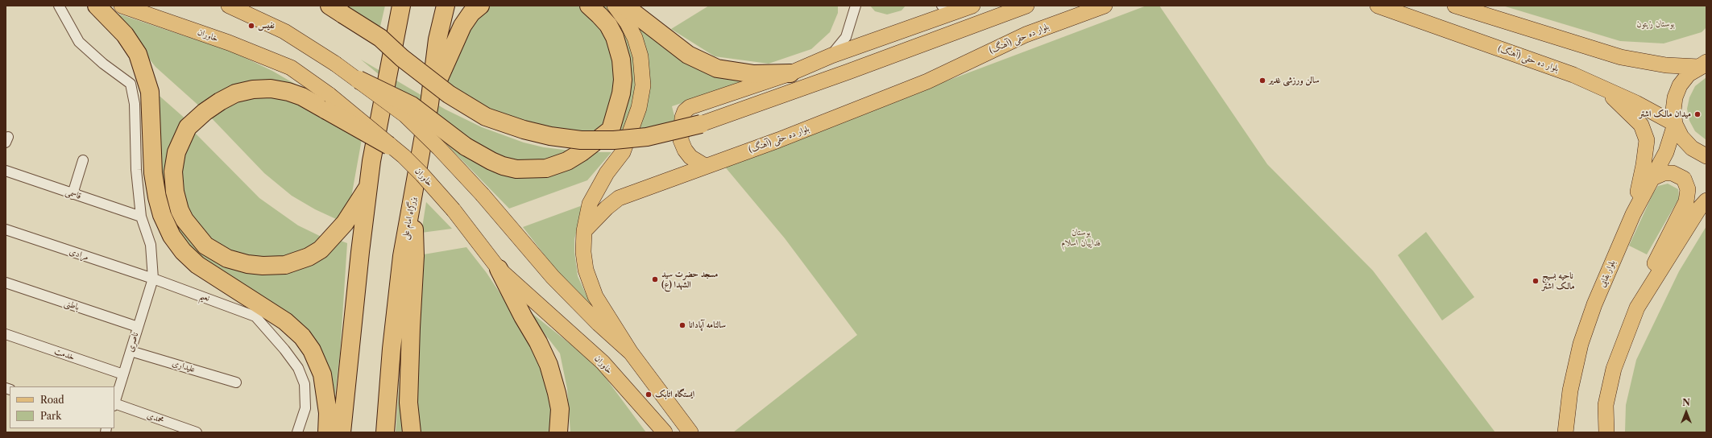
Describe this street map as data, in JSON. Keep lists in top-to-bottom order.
{
  "streets": {
    "highway": ["بزرگراه امام علی"],
    "main road": ["خاوران", "بلوار ده حقی (آهنگ)", "بلوار بقایی"],
    "street": [
      "قاسمی",
      "مرادی",
      "نعیم",
      "باطنی",
      "ناصری",
      "خدمت",
      "علیداری",
      "محمدی"
    ]
  },
  "crossings": [
    ["بلوار ده حقی (آهنگ)", "بلوار بقایی"],
    ["مرادی", "نعیم"],
    ["مرادی", "ناصری"],
    ["نعیم", "ناصری"],
    ["باطنی", "ناصری"],
    ["ناصری", "خدمت"],
    ["ناصری", "علیداری"]
  ],
  "parks": ["بوستان زیتون", "بوستان فداییان اسلام"],
  "places": [
    "نفیس",
    "سالن ورزشی غدیر",
    "میدان مالک اشتر",
    "مسجد حضرت سید الشهدا (ع)",
    "ناحیه بسیج مالک اشتر",
    "سالنامه آپادانا",
    "ایستگاه اتابک"
  ],
  "legend": ["Road", "Park"],
  "north": "top"
}
